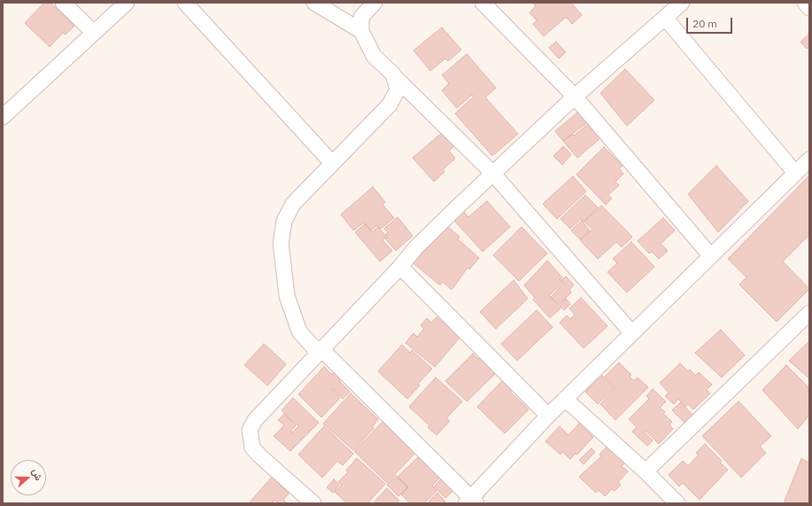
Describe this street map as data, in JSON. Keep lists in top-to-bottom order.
{
  "scale_bar": "20 m",
  "north": "right"
}
